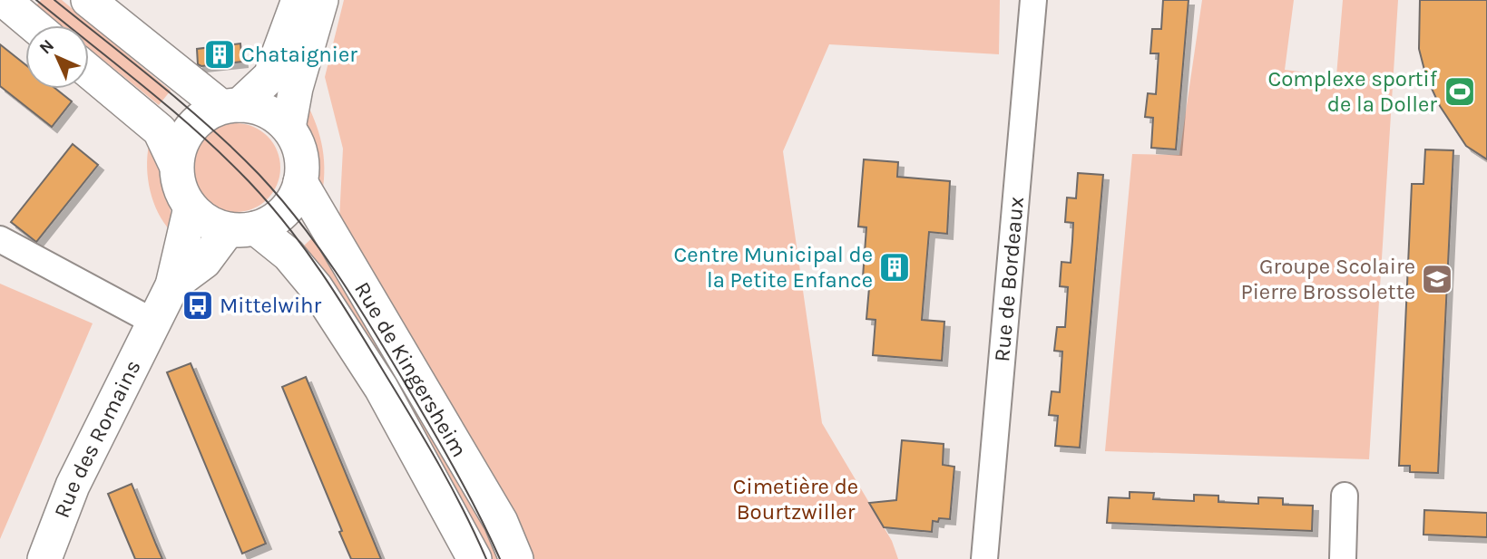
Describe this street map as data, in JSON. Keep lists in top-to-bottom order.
{
  "streets": {
    "main road": ["Rue de Kingersheim", "Rue des Romains"],
    "street": ["Rue de Bordeaux"]
  },
  "crossings": [
    ["Rue de Kingersheim", "Rue des Romains"]
  ],
  "parks": ["Cimetière de Bourtzwiller"],
  "places": {
    "building": ["Chataignier", "Centre Municipal de la Petite Enfance"],
    "sports": ["Complexe sportif de la Doller"],
    "school or university": ["Groupe Scolaire Pierre Brossolette"],
    "bus stop": ["Mittelwihr"]
  },
  "north": "top left"
}
